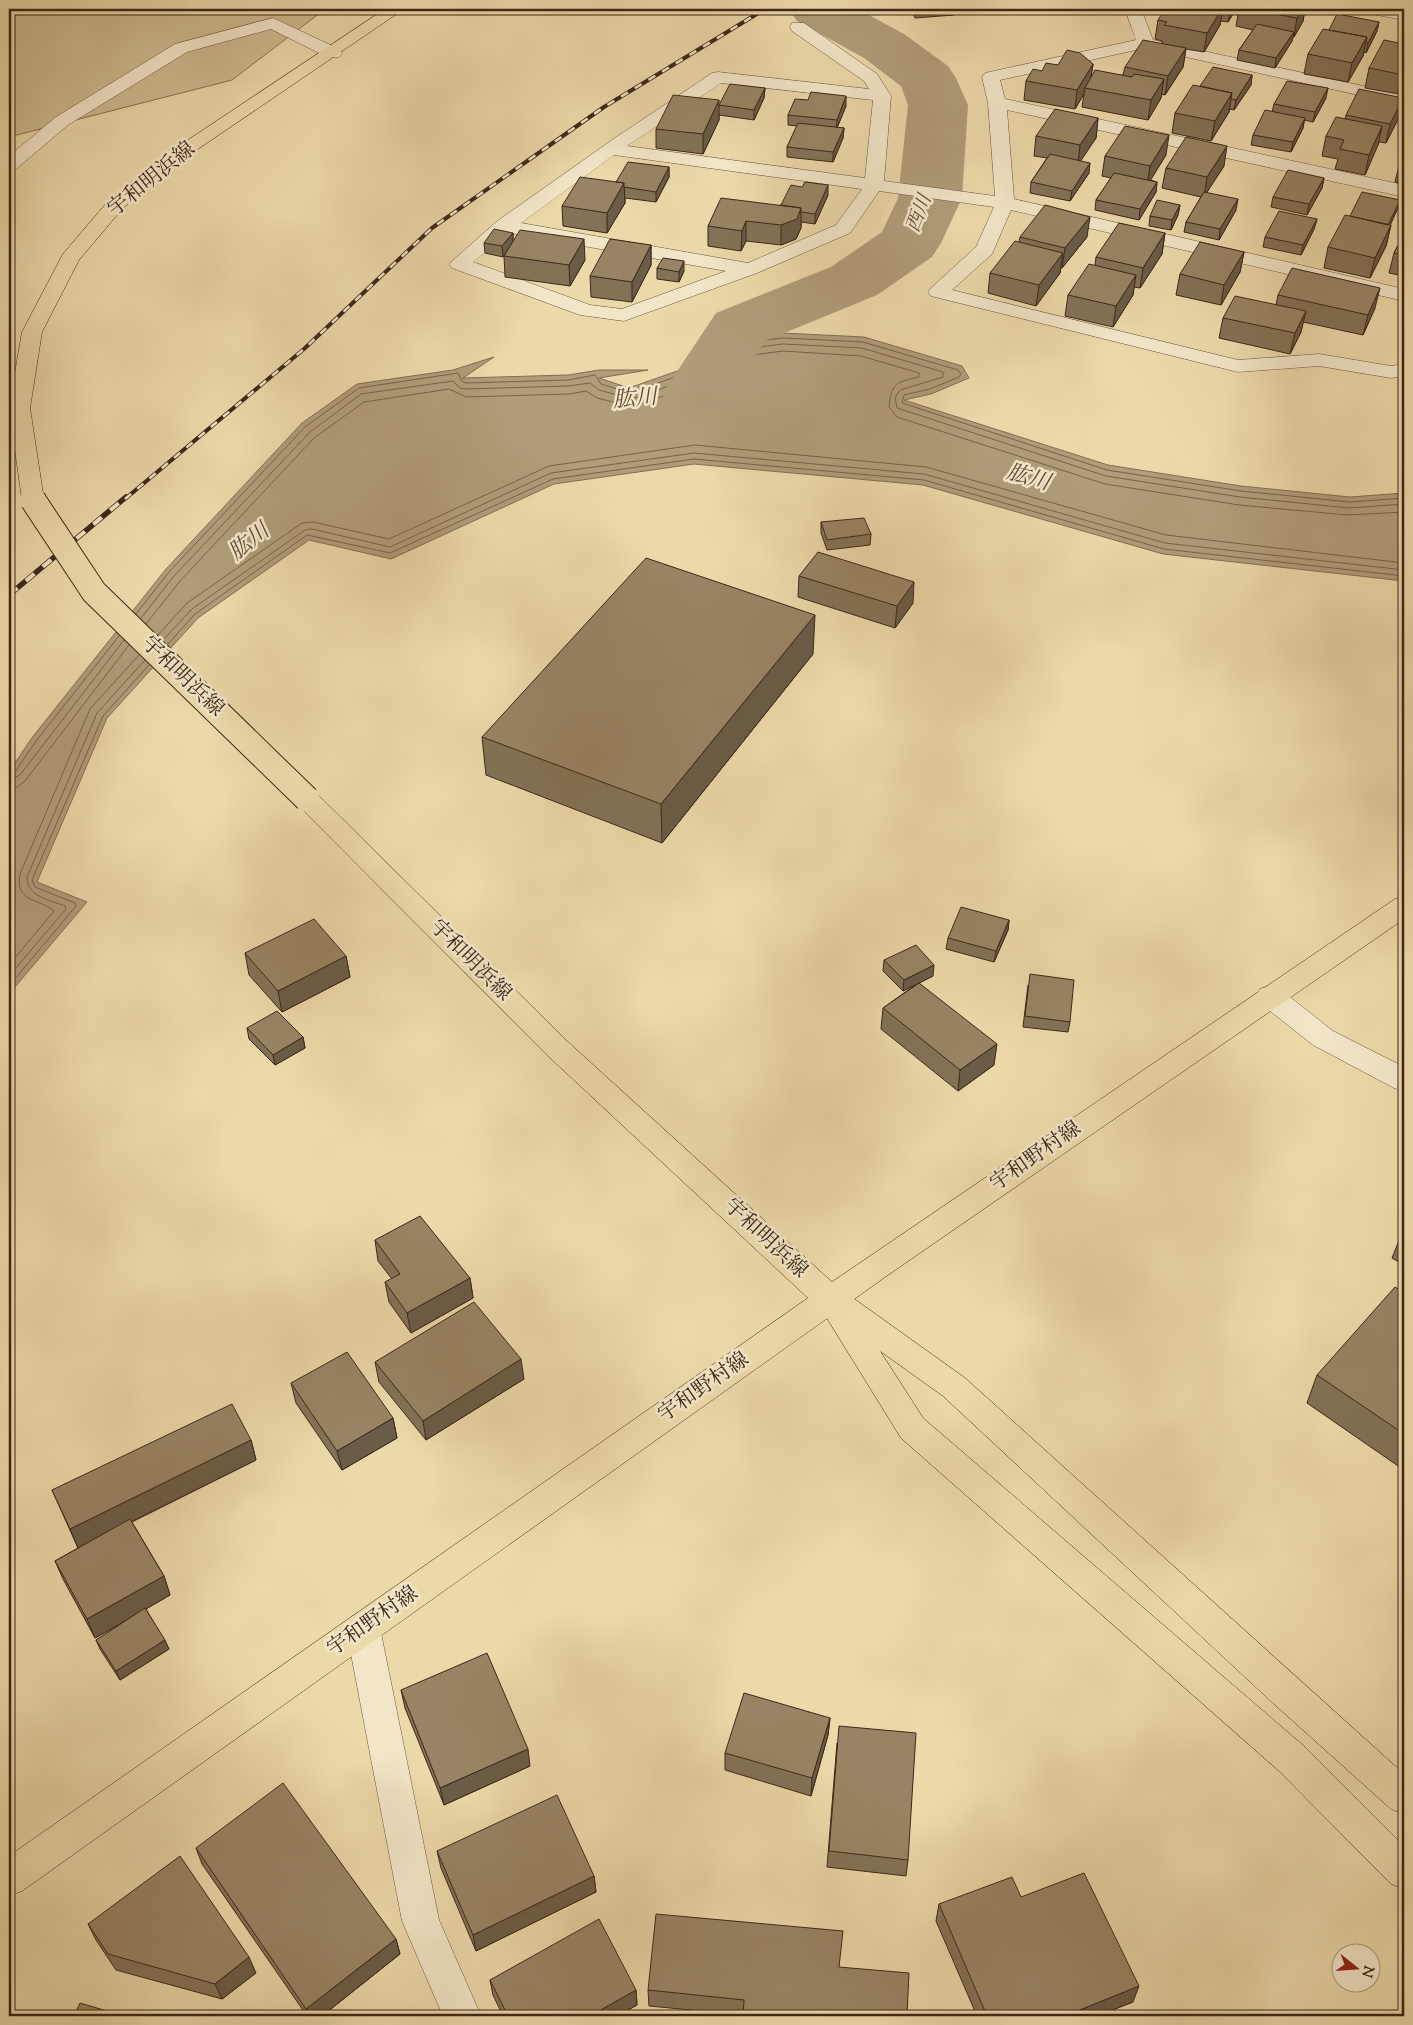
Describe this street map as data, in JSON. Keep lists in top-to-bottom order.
{
  "streets": {
    "main road": ["宇和明浜線", "宇和野村線"]
  },
  "crossings": [
    ["宇和明浜線", "宇和野村線"]
  ],
  "water": ["西川", "肱川"],
  "north": "right"
}
